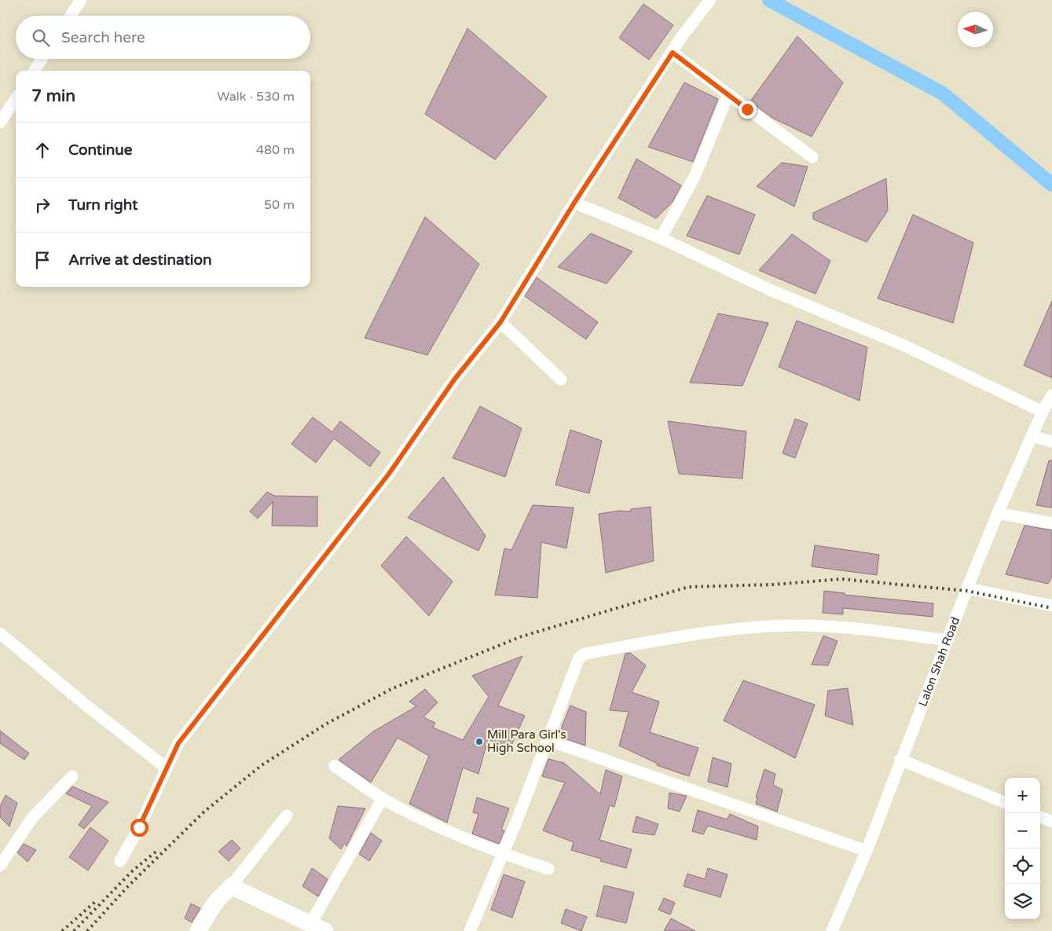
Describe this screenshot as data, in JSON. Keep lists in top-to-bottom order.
{
  "streets": {
    "street": ["Lalon Shah Road"]
  },
  "places": ["Mill Para Girl's High School"],
  "north": "left",
  "page": {
    "search": "Search here",
    "heading": ["7 min", "Walk · 530 m"],
    "list": [
      ["Continue", "480 m"],
      ["Turn right", "50 m"],
      "Arrive at destination"
    ],
    "map_buttons": ["+", "−"]
  }
}
